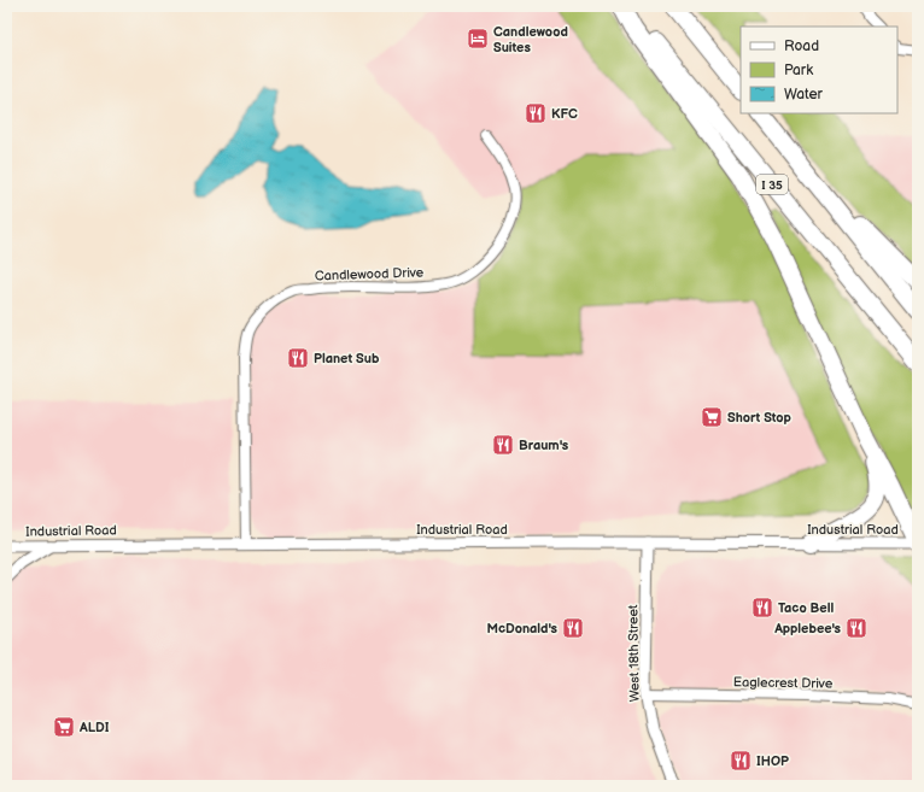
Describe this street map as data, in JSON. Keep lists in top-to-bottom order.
{
  "streets": {
    "highway": ["I 35"],
    "street": [
      "Candlewood Drive",
      "Industrial Road",
      "West 18th Street",
      "Eaglecrest Drive"
    ]
  },
  "crossings": [
    ["Candlewood Drive", "Industrial Road"],
    ["Industrial Road", "West 18th Street"],
    ["West 18th Street", "Eaglecrest Drive"]
  ],
  "places": {
    "hotel": ["Candlewood Suites"],
    "restaurant": [
      "KFC",
      "Planet Sub",
      "Braum's",
      "Taco Bell",
      "McDonald's",
      "Applebee's",
      "IHOP"
    ],
    "supermarket": ["Short Stop", "ALDI"]
  },
  "legend": ["Road", "Park", "Water"]
}
